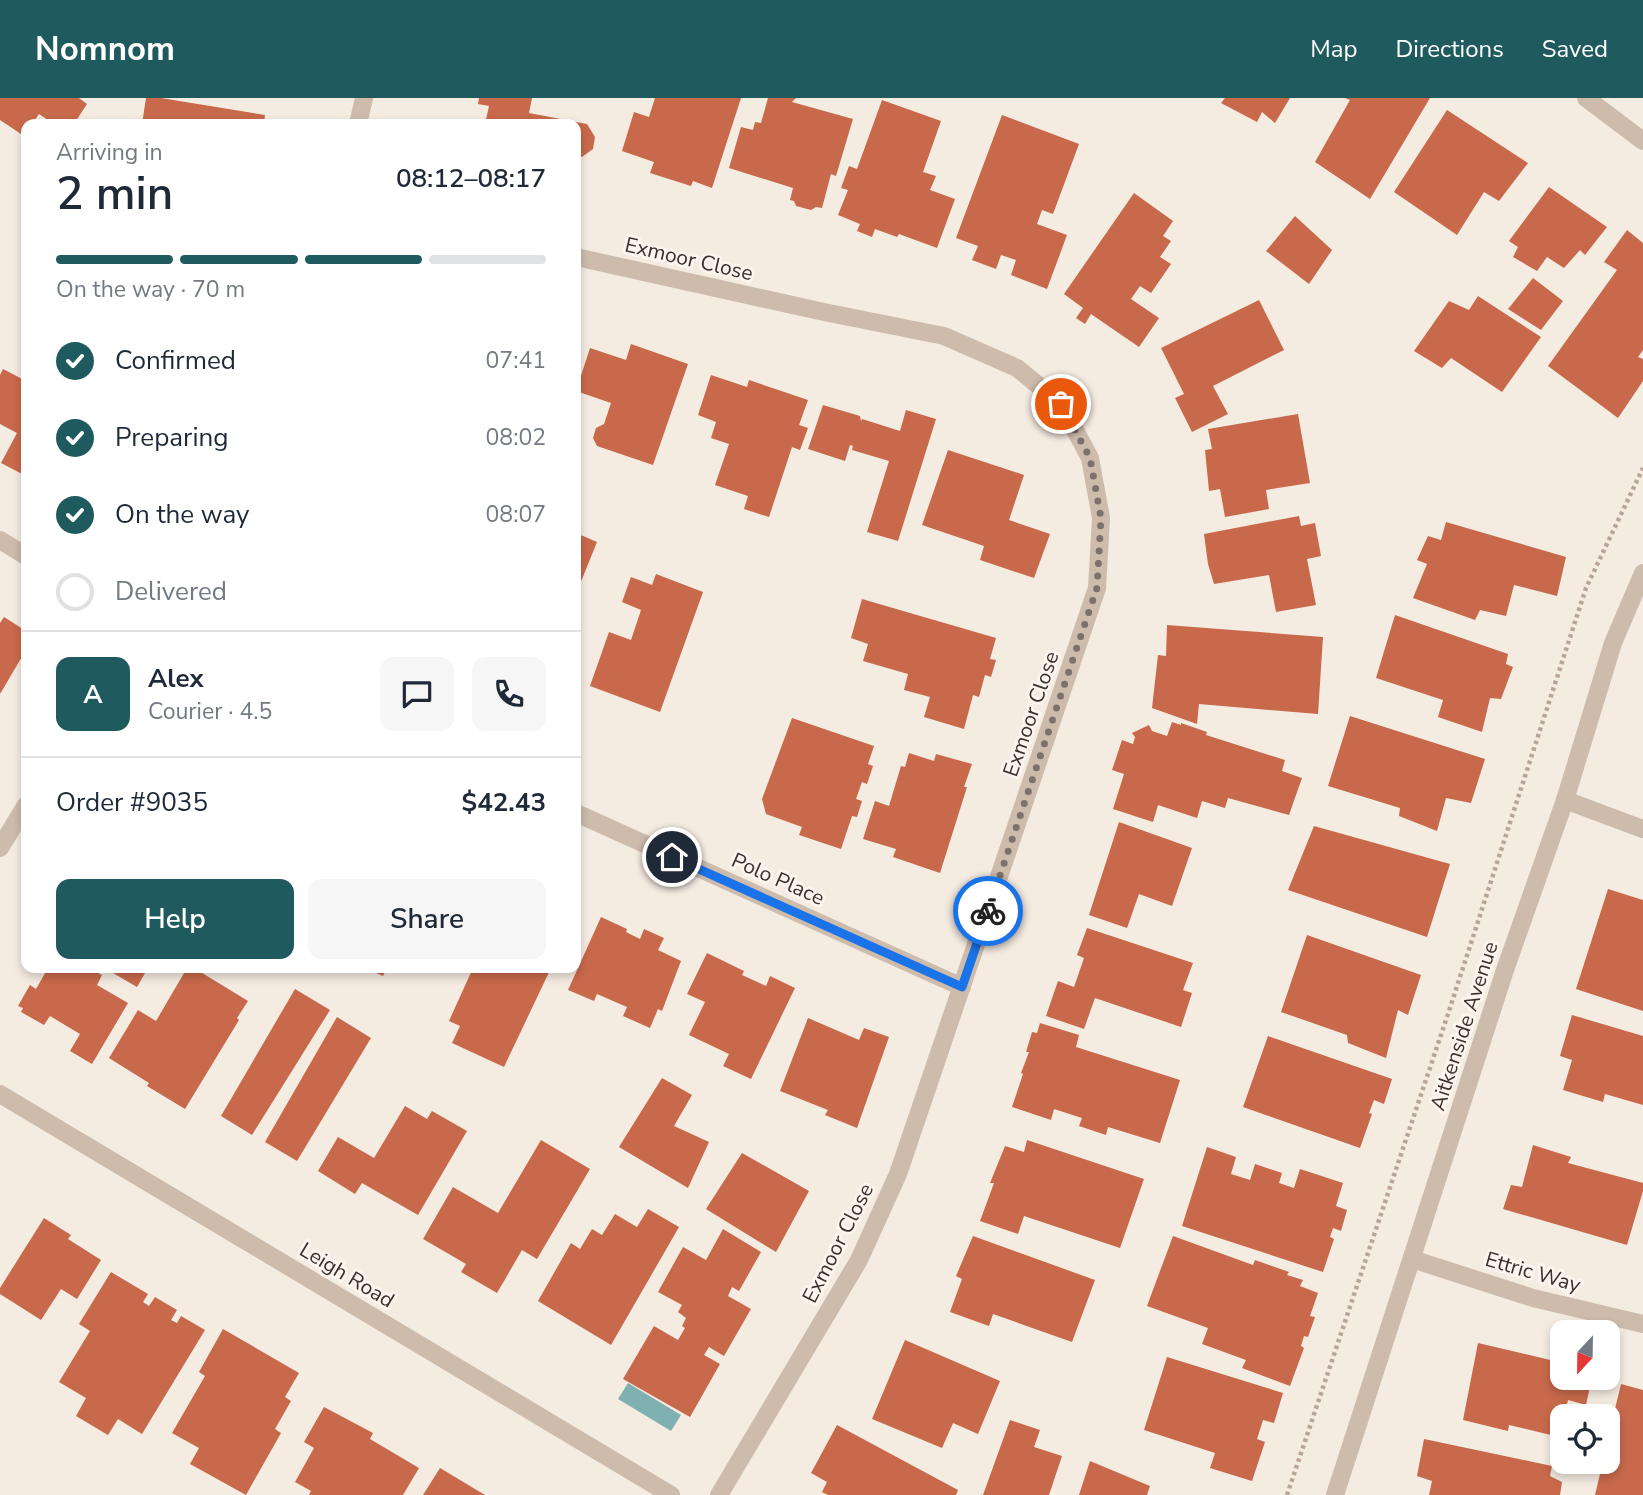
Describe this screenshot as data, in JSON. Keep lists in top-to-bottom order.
{
  "streets": {
    "street": [
      "Exmoor Close",
      "Polo Place",
      "Aitkenside Avenue",
      "Ettric Way",
      "Leigh Road"
    ]
  },
  "crossings": [
    ["Exmoor Close", "Polo Place"],
    ["Aitkenside Avenue", "Ettric Way"]
  ],
  "north": "bottom",
  "page": {
    "header": "Nomnom",
    "nav": ["Map", "Directions", "Saved"],
    "heading": ["2 min", "Arriving in", "08:12–08:17"],
    "panel": [
      "Alex",
      "Courier · 4.5",
      "Order #9035",
      "$42.43"
    ],
    "bar": "On the way · 70 m",
    "list": [
      ["Confirmed", "07:41"],
      ["Preparing", "08:02"],
      ["On the way", "08:07"],
      "Delivered"
    ],
    "round": "A",
    "buttons": ["Help", "Share"]
  }
}
